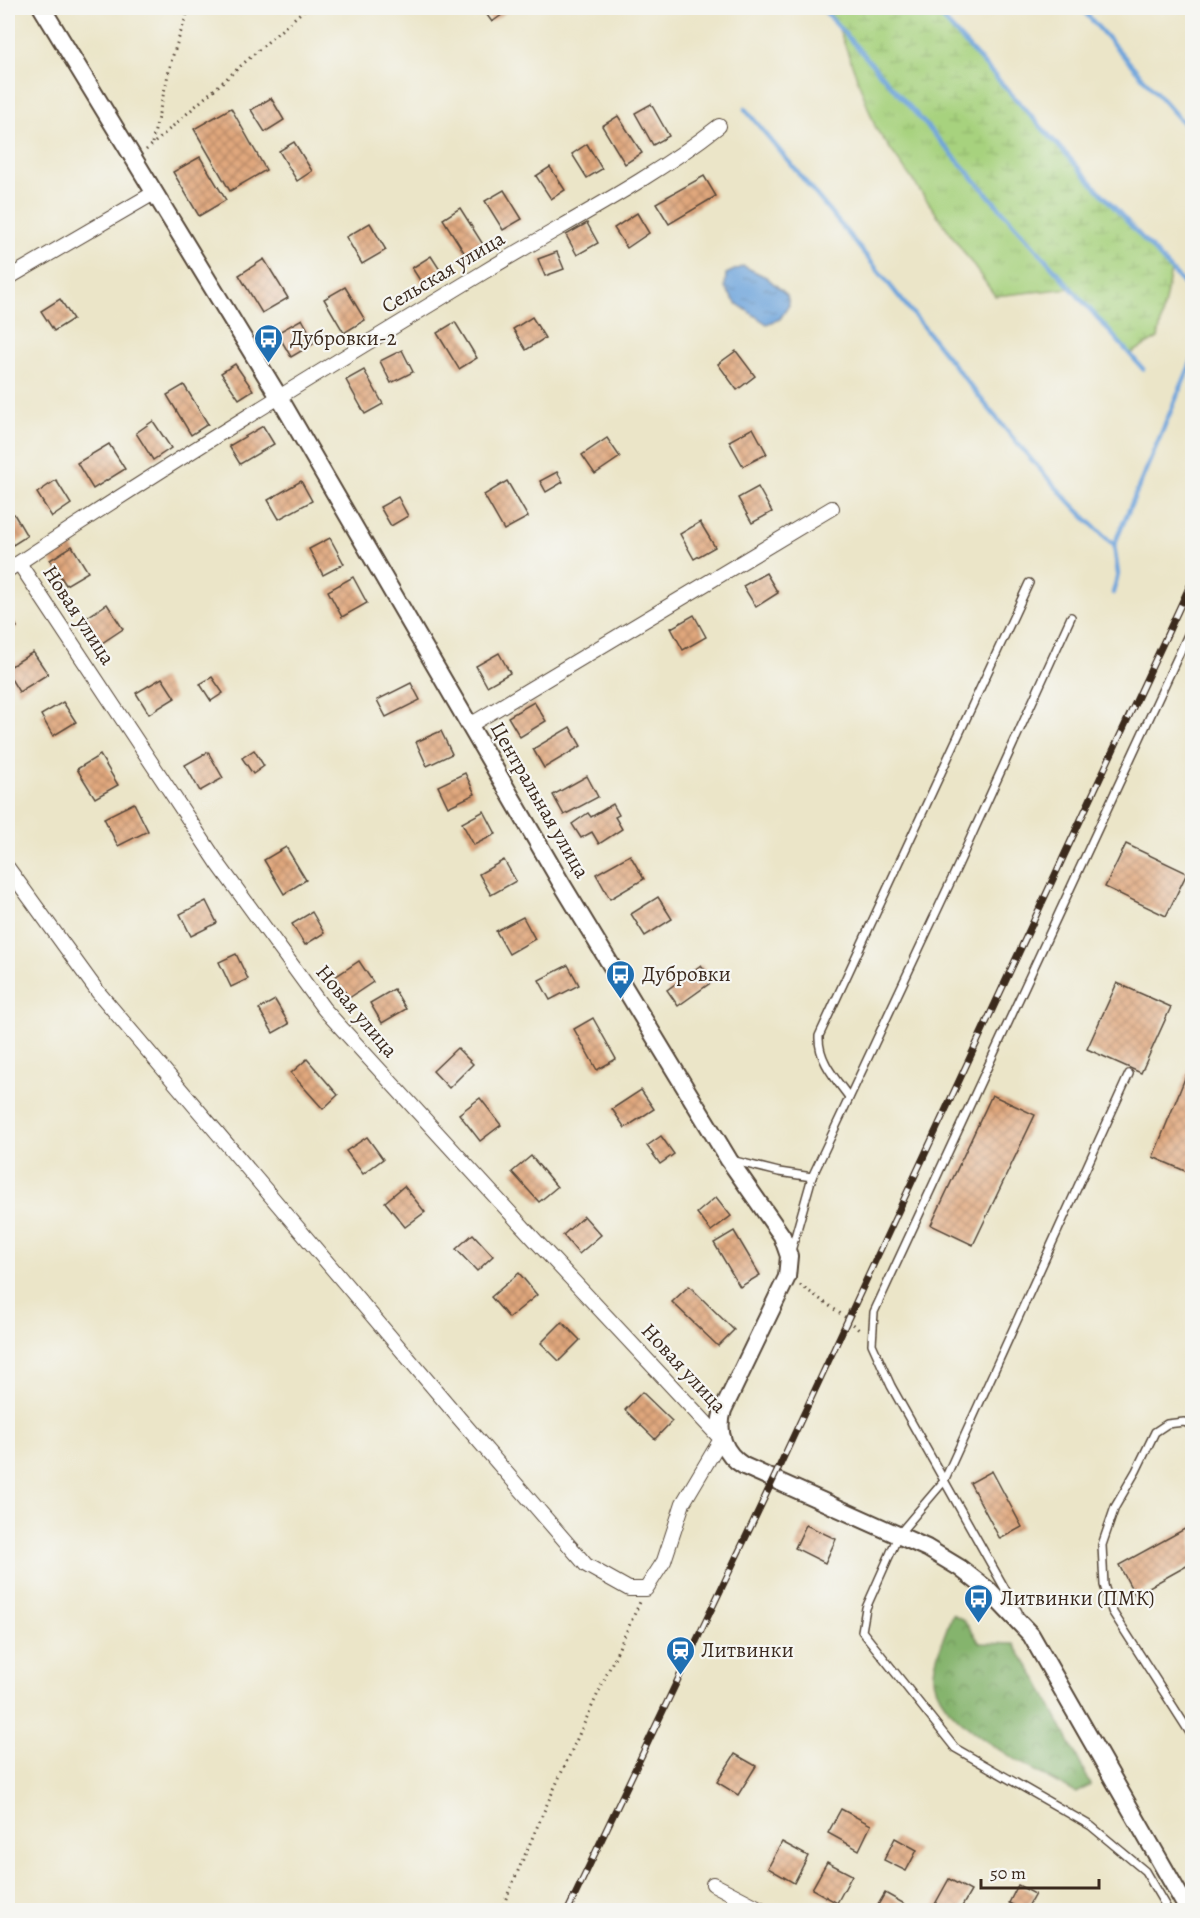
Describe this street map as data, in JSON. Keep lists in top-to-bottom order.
{
  "streets": {
    "street": ["Сельская улица", "Новая улица", "Центральная улица"]
  },
  "crossings": [
    ["Сельская улица", "Новая улица"],
    ["Сельская улица", "Центральная улица"]
  ],
  "places": {
    "bus stop": ["Дубровки-2", "Дубровки", "Литвинки (ПМК)"],
    "station": ["Литвинки"]
  },
  "scale_bar": "50 m"
}
